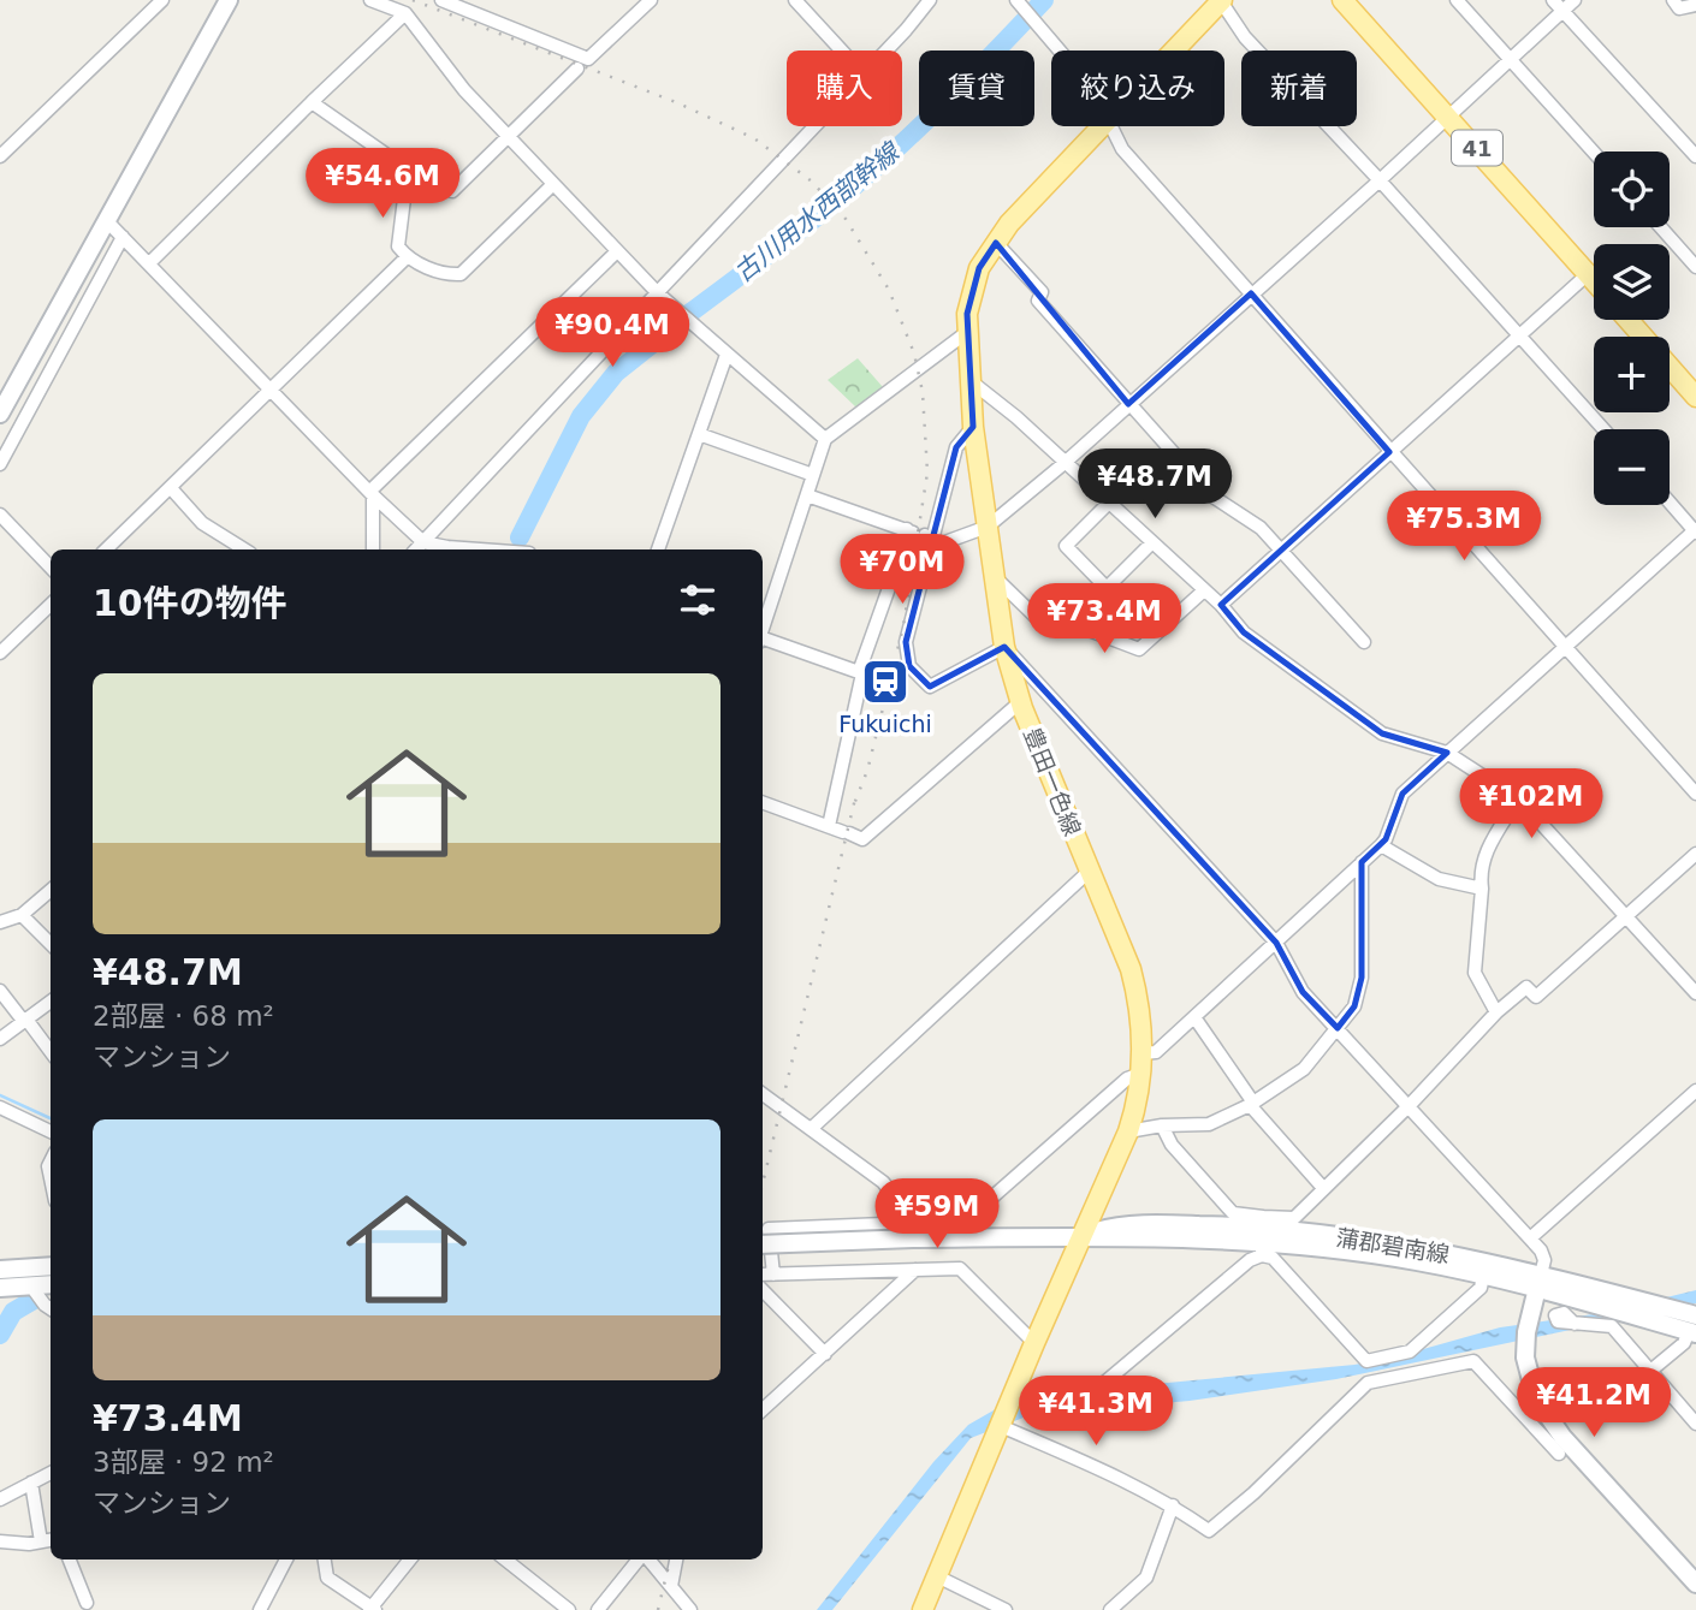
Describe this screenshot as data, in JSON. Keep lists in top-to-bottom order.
{
  "streets": {
    "main road": ["41", "豊田一色線", "蒲郡碧南線"]
  },
  "crossings": [
    ["豊田一色線", "蒲郡碧南線"]
  ],
  "water": ["古川用水西部幹線"],
  "places": {
    "station": ["Fukuichi"]
  },
  "page": {
    "chip": [
      "購入",
      "賃貸",
      "絞り込み",
      "新着"
    ],
    "price": [
      "¥54.6M",
      "¥90.4M",
      "¥48.7M",
      "¥75.3M",
      "¥70M",
      "¥73.4M",
      "¥102M",
      "¥59M",
      "¥41.2M",
      "¥41.3M"
    ],
    "map_buttons": ["+", "−"],
    "heading": "10件の物件",
    "list": [
      {
        "name": "¥48.7M",
        "note": "2部屋 · 68 m² · マンション"
      },
      {
        "name": "¥73.4M",
        "note": "3部屋 · 92 m² · マンション"
      }
    ]
  }
}
